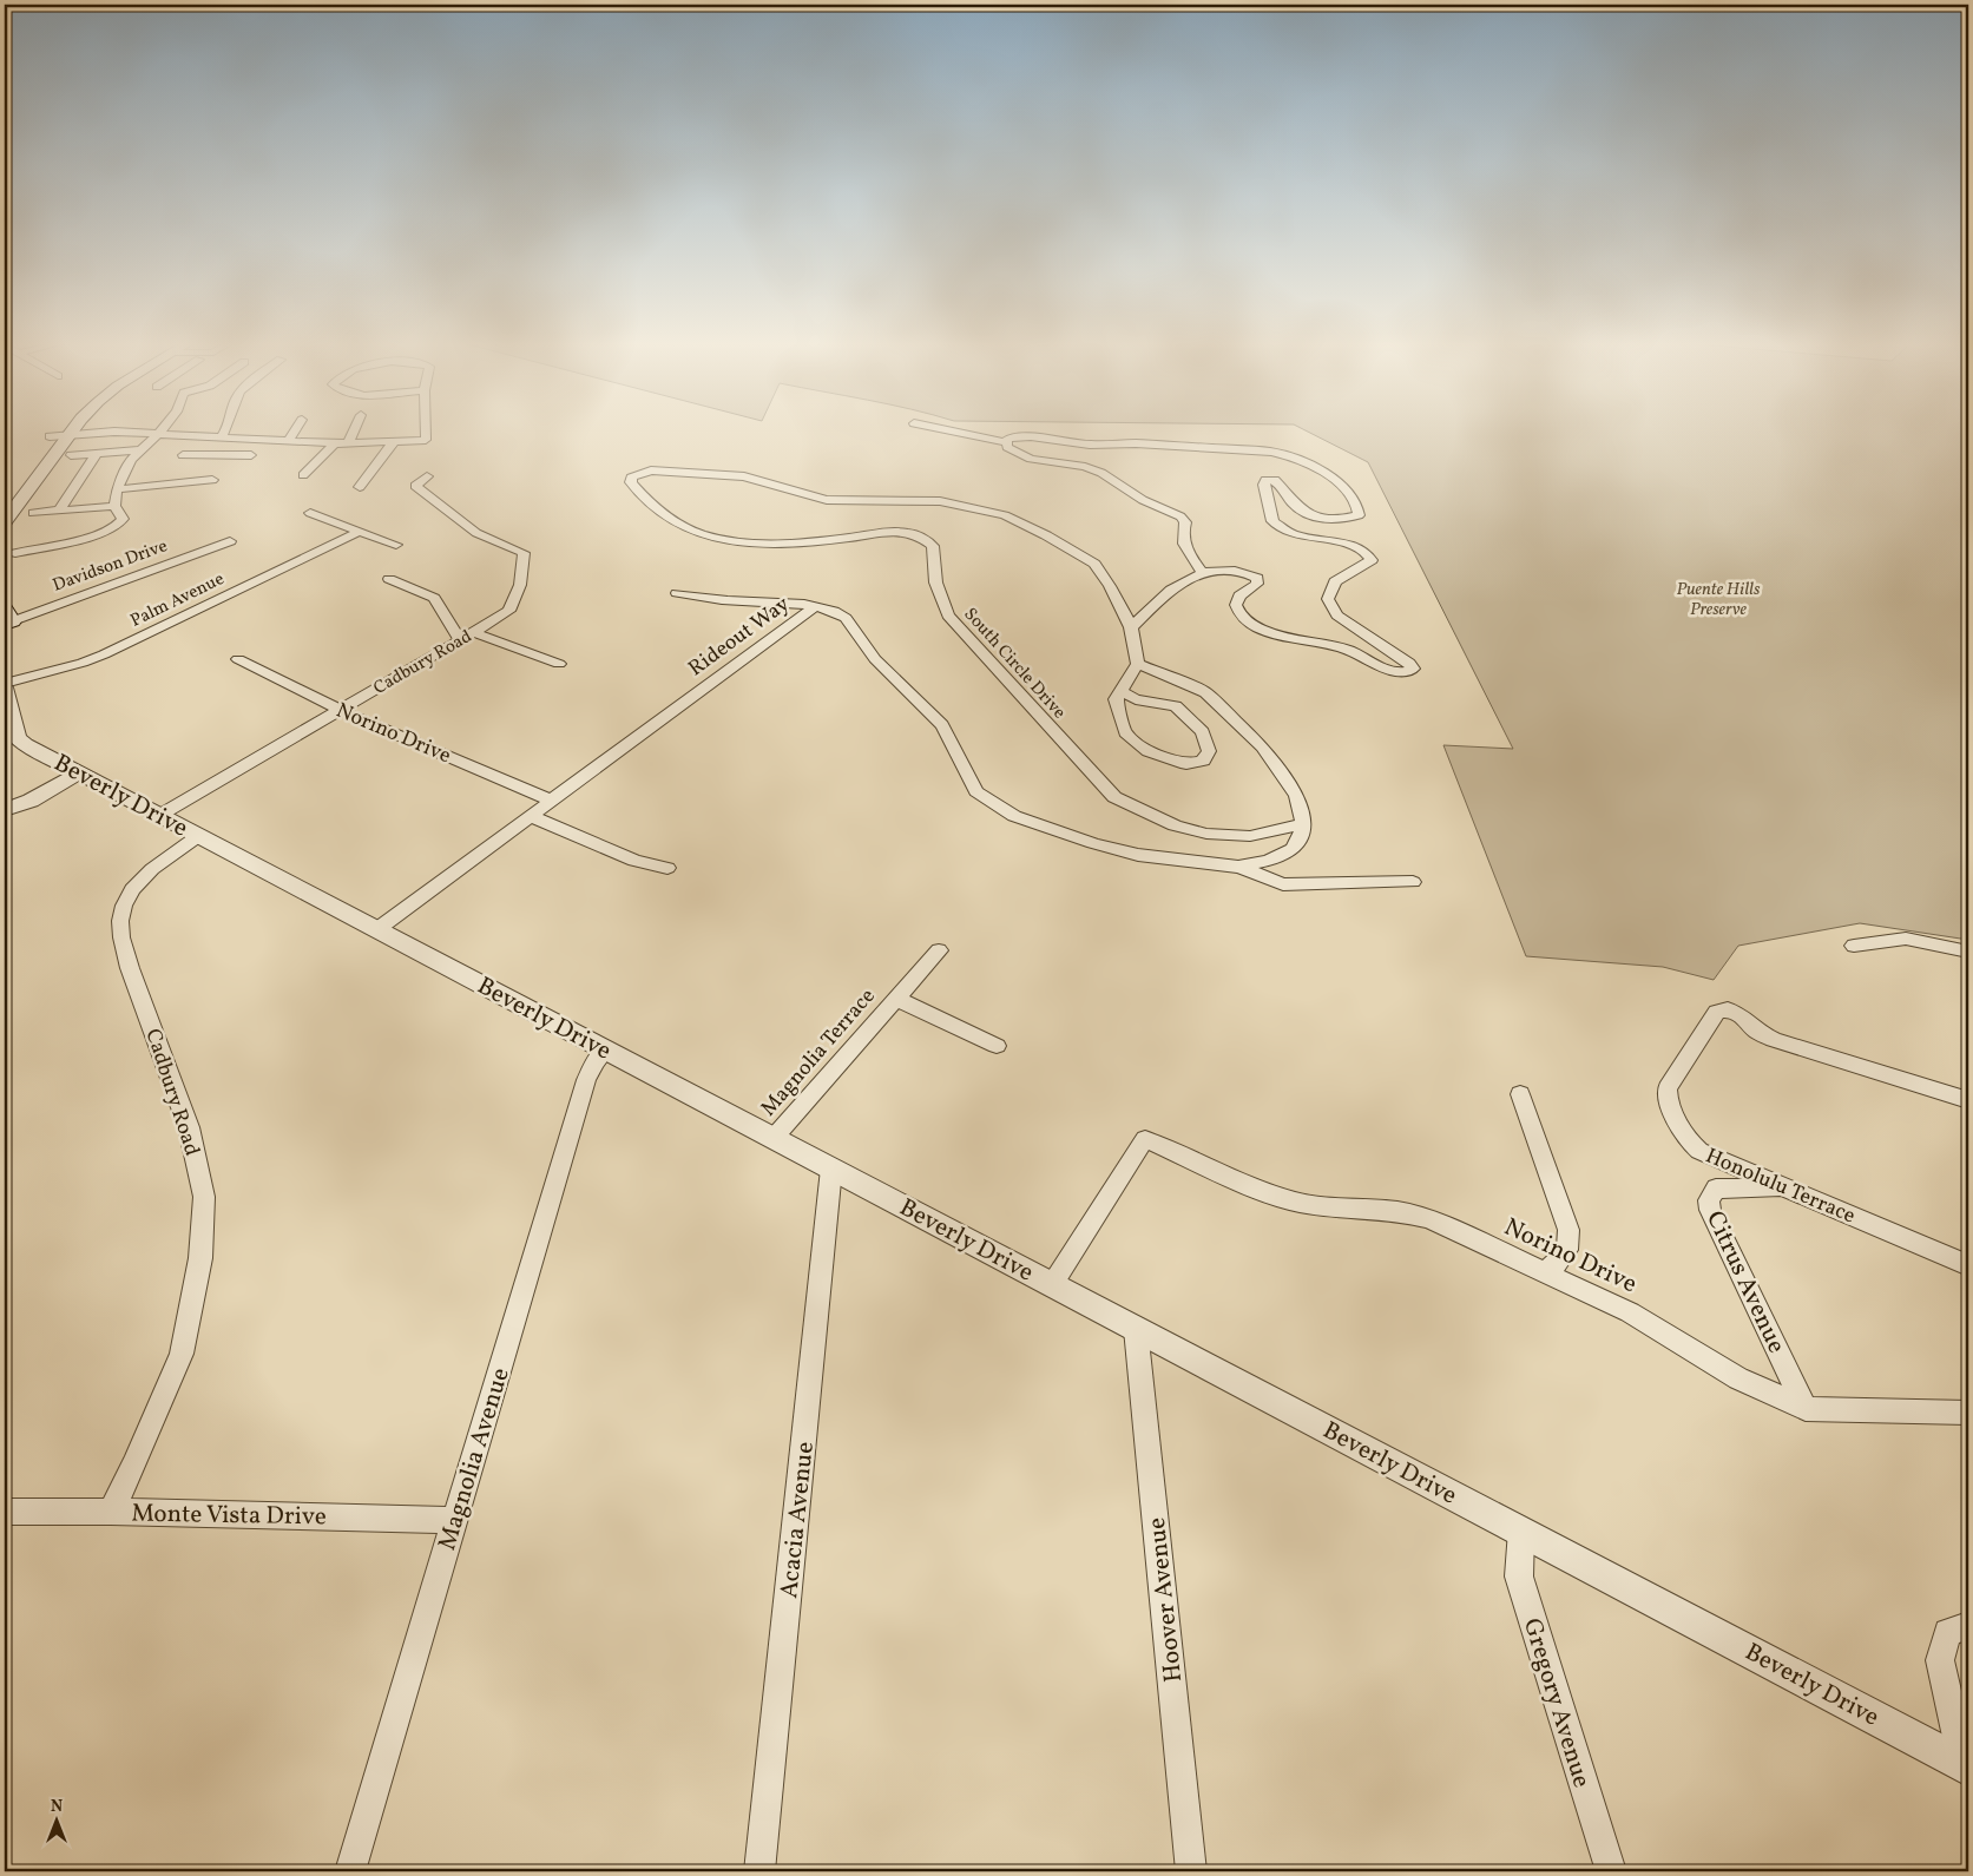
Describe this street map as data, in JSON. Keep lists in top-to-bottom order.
{
  "streets": {
    "street": [
      "Davidson Drive",
      "Palm Avenue",
      "Rideout Way",
      "Cadbury Road",
      "South Circle Drive",
      "Norino Drive",
      "Beverly Drive",
      "Magnolia Terrace",
      "Honolulu Terrace",
      "Citrus Avenue",
      "Magnolia Avenue",
      "Monte Vista Drive",
      "Acacia Avenue",
      "Hoover Avenue",
      "Gregory Avenue"
    ]
  },
  "crossings": [
    ["Palm Avenue", "Beverly Drive"],
    ["Rideout Way", "Norino Drive"],
    ["Rideout Way", "Beverly Drive"],
    ["Cadbury Road", "Norino Drive"],
    ["Cadbury Road", "Beverly Drive"],
    ["Cadbury Road", "Monte Vista Drive"],
    ["Norino Drive", "Beverly Drive"],
    ["Norino Drive", "Citrus Avenue"],
    ["Beverly Drive", "Magnolia Terrace"],
    ["Beverly Drive", "Magnolia Avenue"],
    ["Beverly Drive", "Acacia Avenue"],
    ["Beverly Drive", "Hoover Avenue"],
    ["Beverly Drive", "Gregory Avenue"],
    ["Honolulu Terrace", "Citrus Avenue"],
    ["Magnolia Avenue", "Monte Vista Drive"]
  ],
  "parks": ["Puente Hills Preserve"],
  "north": "top"
}
